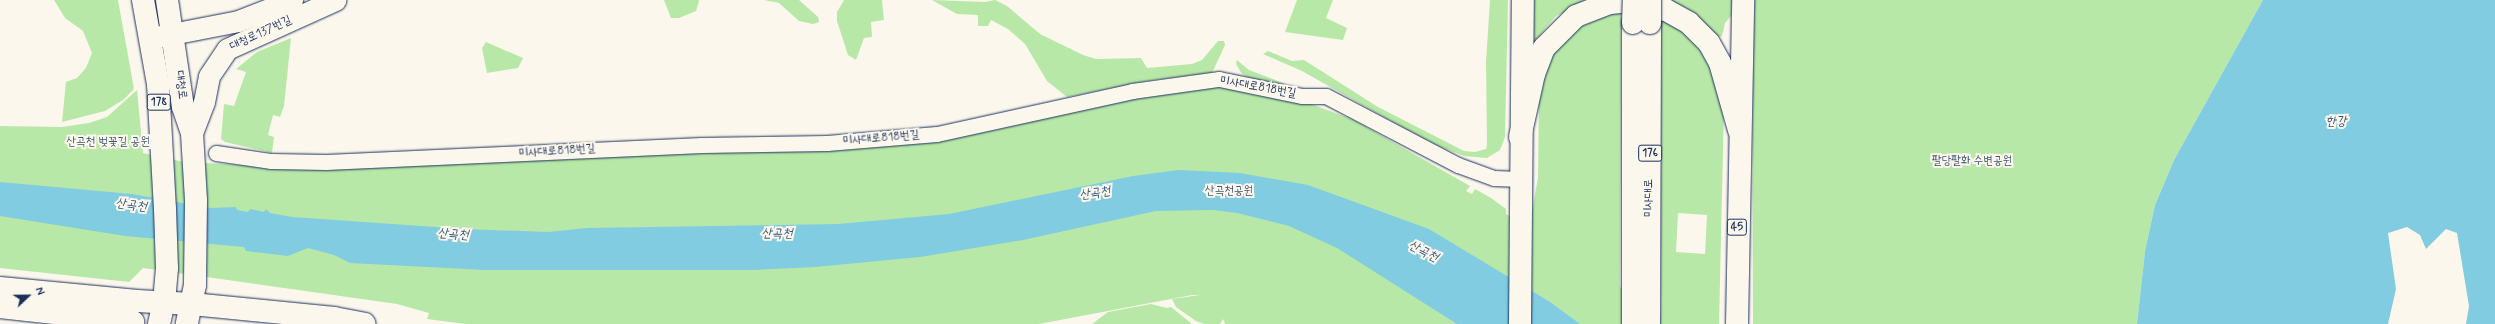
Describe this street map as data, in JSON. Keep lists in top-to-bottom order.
{
  "streets": {
    "main road": [
      "대청로137번길",
      "대청로",
      "178",
      "176",
      "미사대로",
      "45"
    ],
    "street": ["미사대로818번길"]
  },
  "crossings": [
    ["대청로137번길", "대청로"],
    ["대청로", "178"],
    ["미사대로818번길", "45"]
  ],
  "water": ["한강", "산곡천"],
  "parks": ["산곡천 벚꽃길 공원", "팔당팔화 수변공원", "산곡천공원"],
  "north": "right"
}
